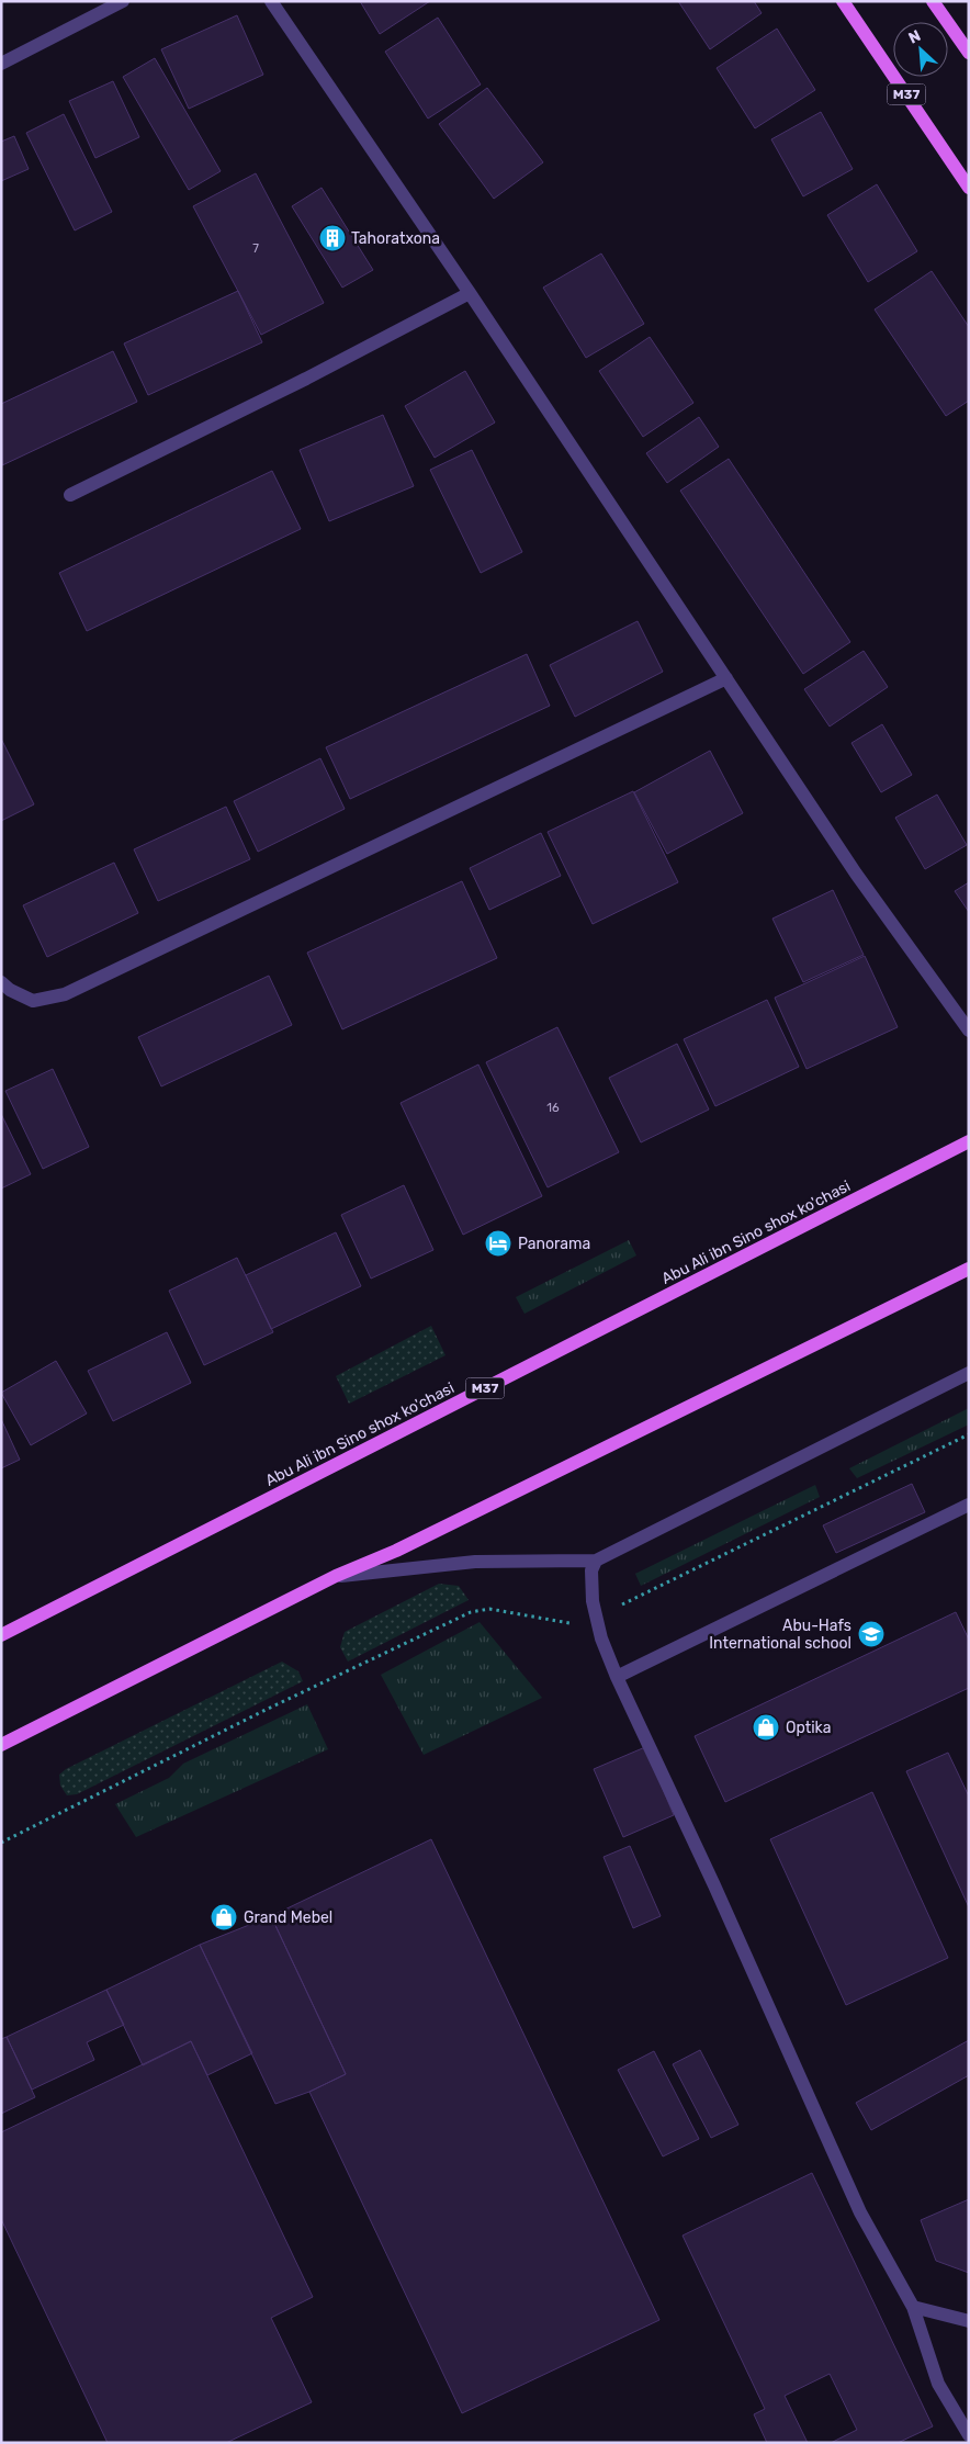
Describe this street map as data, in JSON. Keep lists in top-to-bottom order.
{
  "streets": {
    "main road": ["M37", "Abu Ali ibn Sino shox ko'chasi"]
  },
  "places": {
    "building": ["Tahoratxona"],
    "hotel": ["Panorama"],
    "school or university": ["Abu-Hafs International school"],
    "shop": ["Optika", "Grand Mebel"]
  },
  "house_numbers": ["7", "16"],
  "north": "top left"
}
